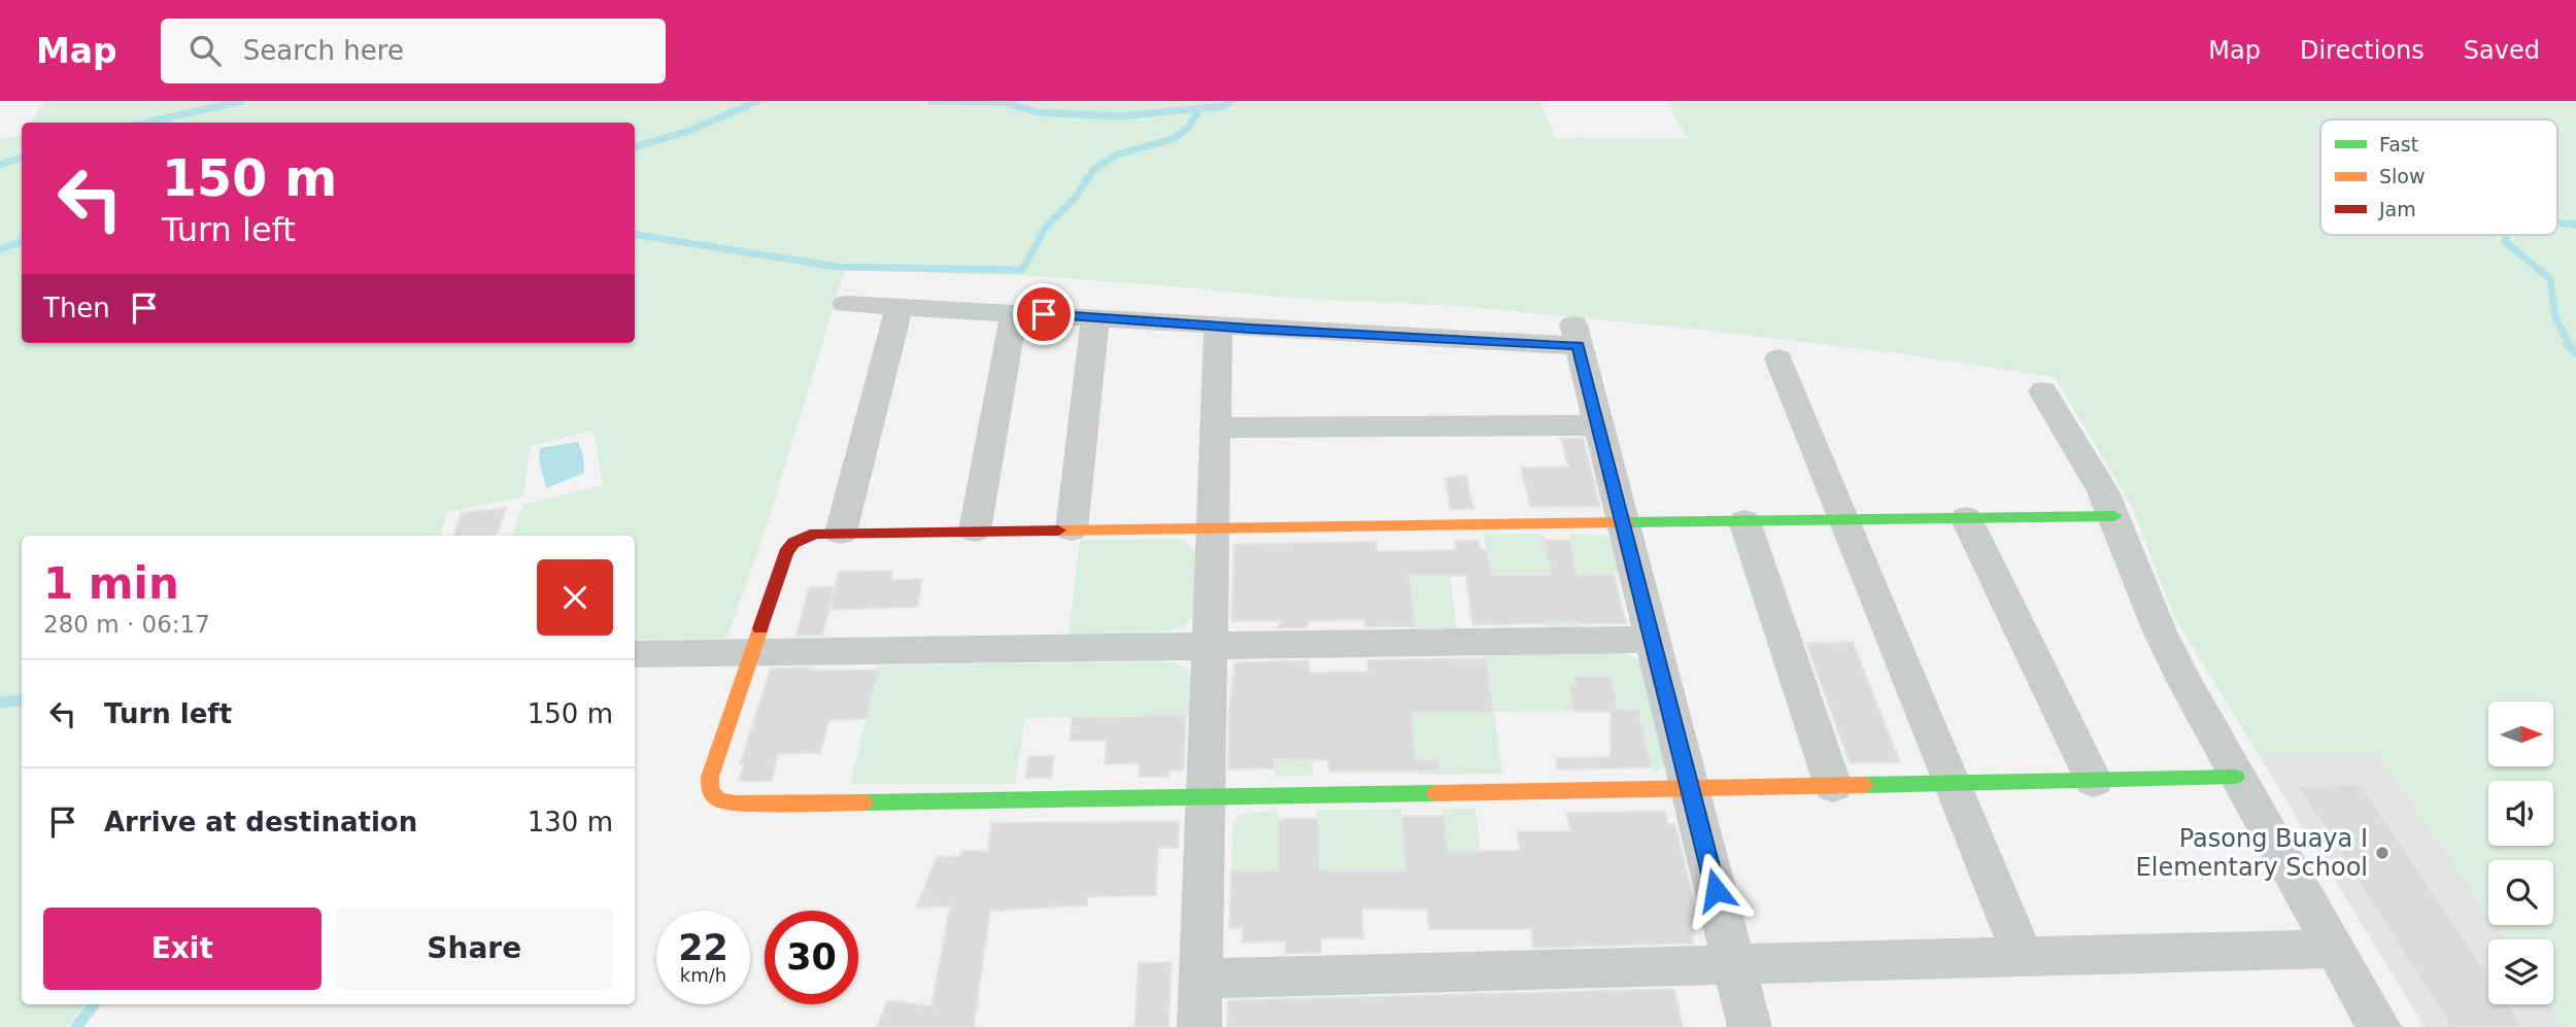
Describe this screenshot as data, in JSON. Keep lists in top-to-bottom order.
{
  "places": ["Pasong Buaya I Elementary School"],
  "legend": ["Fast", "Slow", "Jam"],
  "north": "right",
  "page": {
    "header": "Map",
    "search": "Search here",
    "nav": ["Map", "Directions", "Saved"],
    "turn": ["150 m", "Turn left"],
    "then": "Then",
    "heading": ["1 min", "280 m · 06:17"],
    "list": [
      {
        "name": "Turn left",
        "value": "150 m"
      },
      {
        "name": "Arrive at destination",
        "value": "130 m"
      }
    ],
    "buttons": ["Exit", "Share"],
    "speed": "22 km/h",
    "limit": "30"
  }
}
